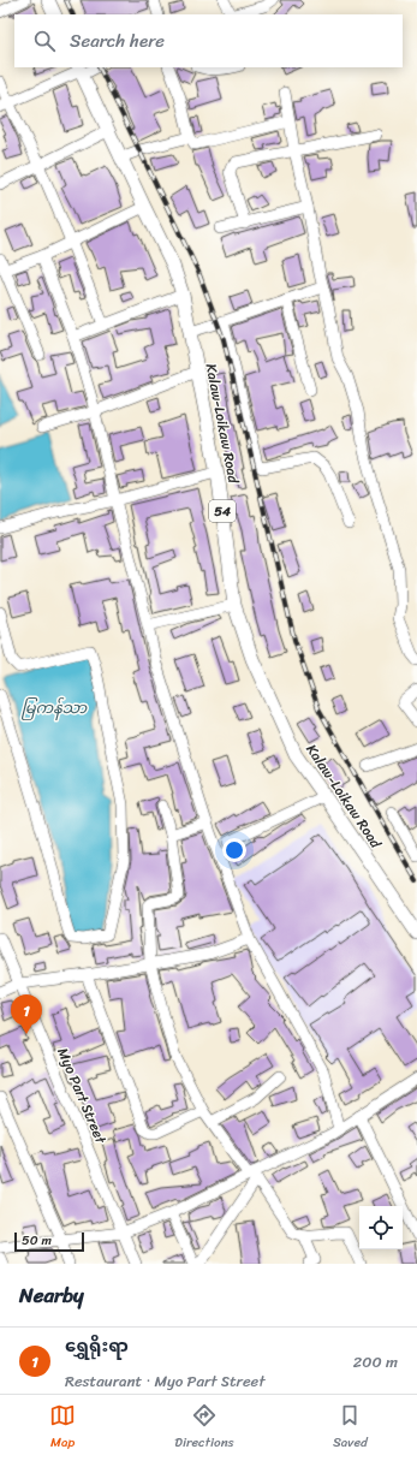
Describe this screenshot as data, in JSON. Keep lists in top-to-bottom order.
{
  "streets": {
    "main road": ["Kalaw-Loikaw Road", "54"],
    "street": ["Myo Part Street"]
  },
  "water": ["မြကန်သာ"],
  "scale_bar": "50 m",
  "page": {
    "search": "Search here",
    "pins": "1",
    "scale": "50 m",
    "heading": "Nearby",
    "list": [
      {
        "mark": "1",
        "name": "ရွှေရိုးရာ",
        "note": "Restaurant · Myo Part Street",
        "value": "200 m"
      }
    ],
    "nav": ["Map", "Directions", "Saved"]
  }
}
